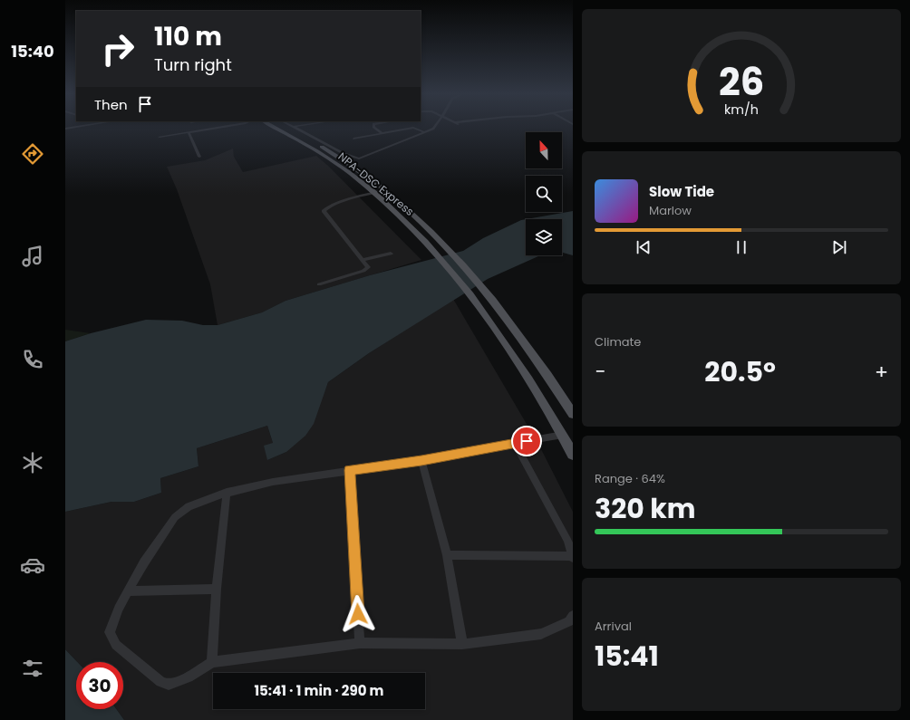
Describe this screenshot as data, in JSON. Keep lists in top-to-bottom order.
{
  "streets": {
    "main road": ["NPA-DSC Express"]
  },
  "north": "top",
  "page": {
    "tabs": "15:40",
    "turn": ["110 m", "Turn right"],
    "then": "Then",
    "song": ["Slow Tide", "Marlow"],
    "tile": [
      "Climate",
      ["Range · 64%", "320 km"],
      ["Arrival", "15:41"]
    ],
    "heat": ["−", "20.5°", "+"],
    "limit": "30",
    "trip": "15:41 · 1 min · 290 m",
    "gauge": ["26", "km/h"]
  }
}
